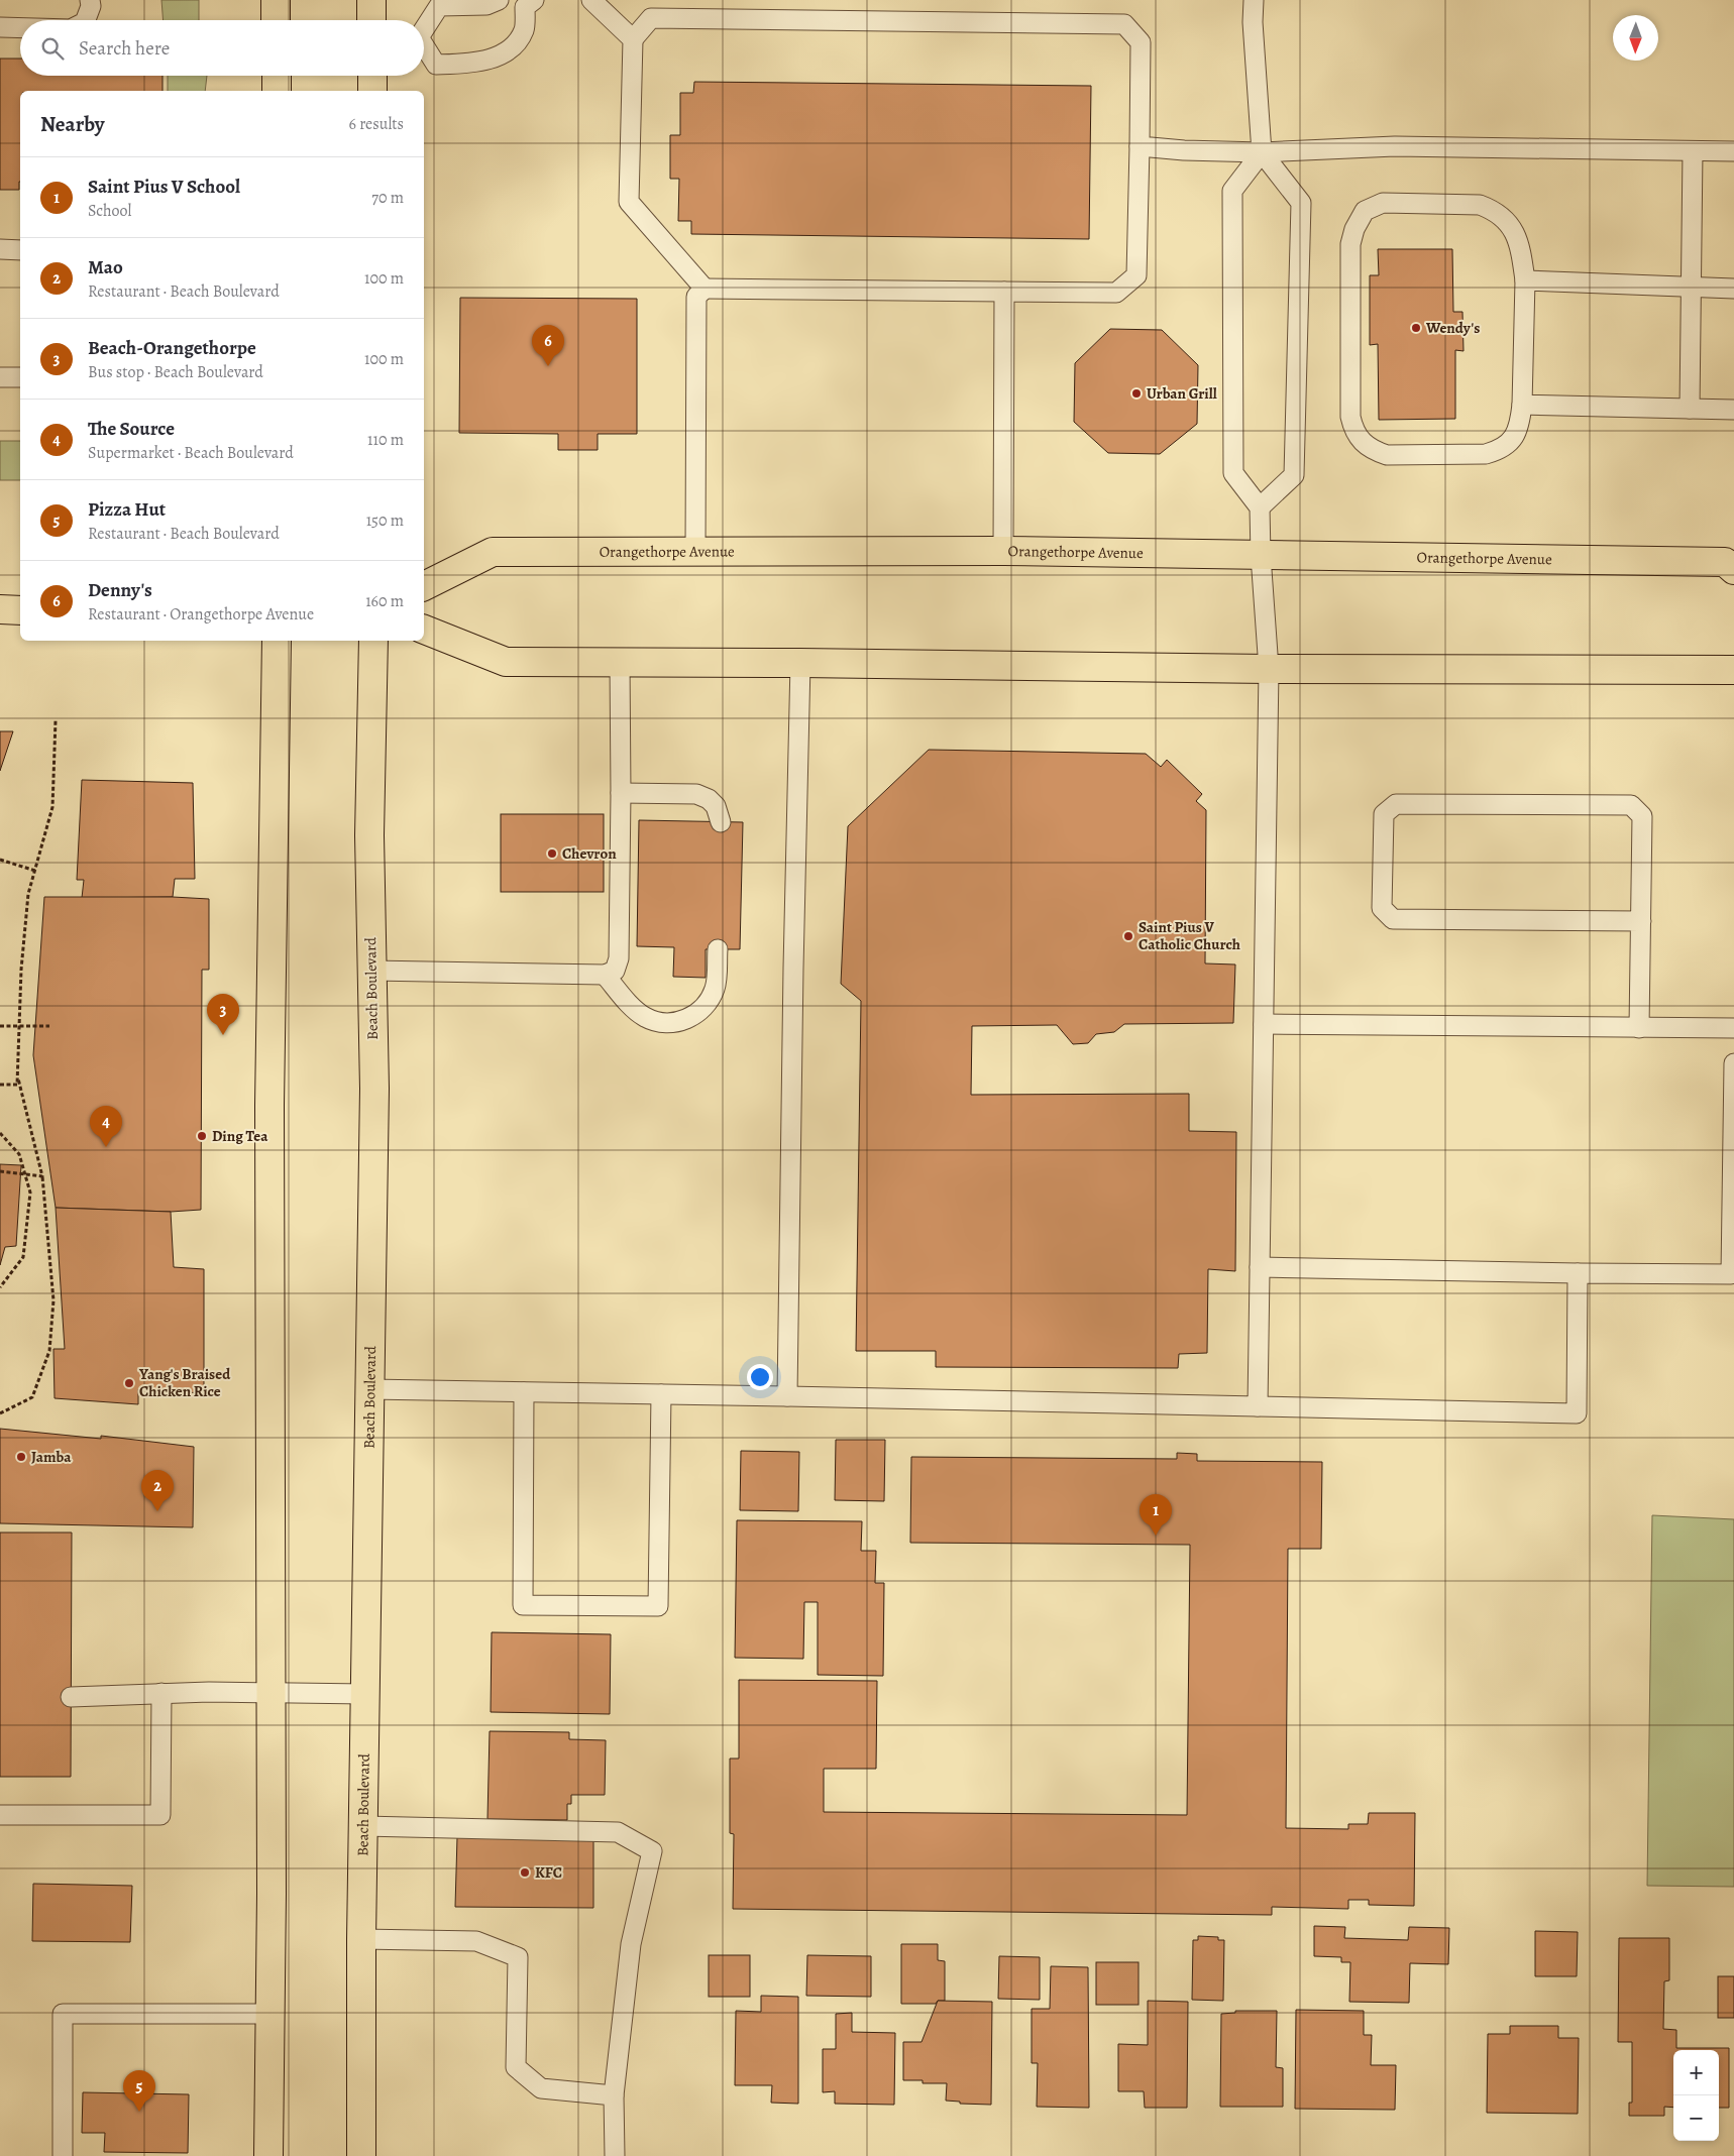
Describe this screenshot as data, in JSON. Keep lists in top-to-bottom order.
{
  "streets": {
    "main road": ["Orangethorpe Avenue", "Beach Boulevard"]
  },
  "places": [
    "Wendy's",
    "Urban Grill",
    "Chevron",
    "Saint Pius V Catholic Church",
    "Ding Tea",
    "Yang's Braised Chicken Rice",
    "Jamba",
    "KFC"
  ],
  "north": "bottom",
  "page": {
    "search": "Search here",
    "heading": ["Nearby", "6 results"],
    "list": [
      {
        "mark": "1",
        "name": "Saint Pius V School",
        "note": "School",
        "value": "70 m"
      },
      {
        "mark": "2",
        "name": "Mao",
        "note": "Restaurant · Beach Boulevard",
        "value": "100 m"
      },
      {
        "mark": "3",
        "name": "Beach-Orangethorpe",
        "note": "Bus stop · Beach Boulevard",
        "value": "100 m"
      },
      {
        "mark": "4",
        "name": "The Source",
        "note": "Supermarket · Beach Boulevard",
        "value": "110 m"
      },
      {
        "mark": "5",
        "name": "Pizza Hut",
        "note": "Restaurant · Beach Boulevard",
        "value": "150 m"
      },
      {
        "mark": "6",
        "name": "Denny's",
        "note": "Restaurant · Orangethorpe Avenue",
        "value": "160 m"
      }
    ],
    "pins": [
      "6",
      "3",
      "4",
      "2",
      "1",
      "5"
    ],
    "map_buttons": ["+", "−"]
  }
}
